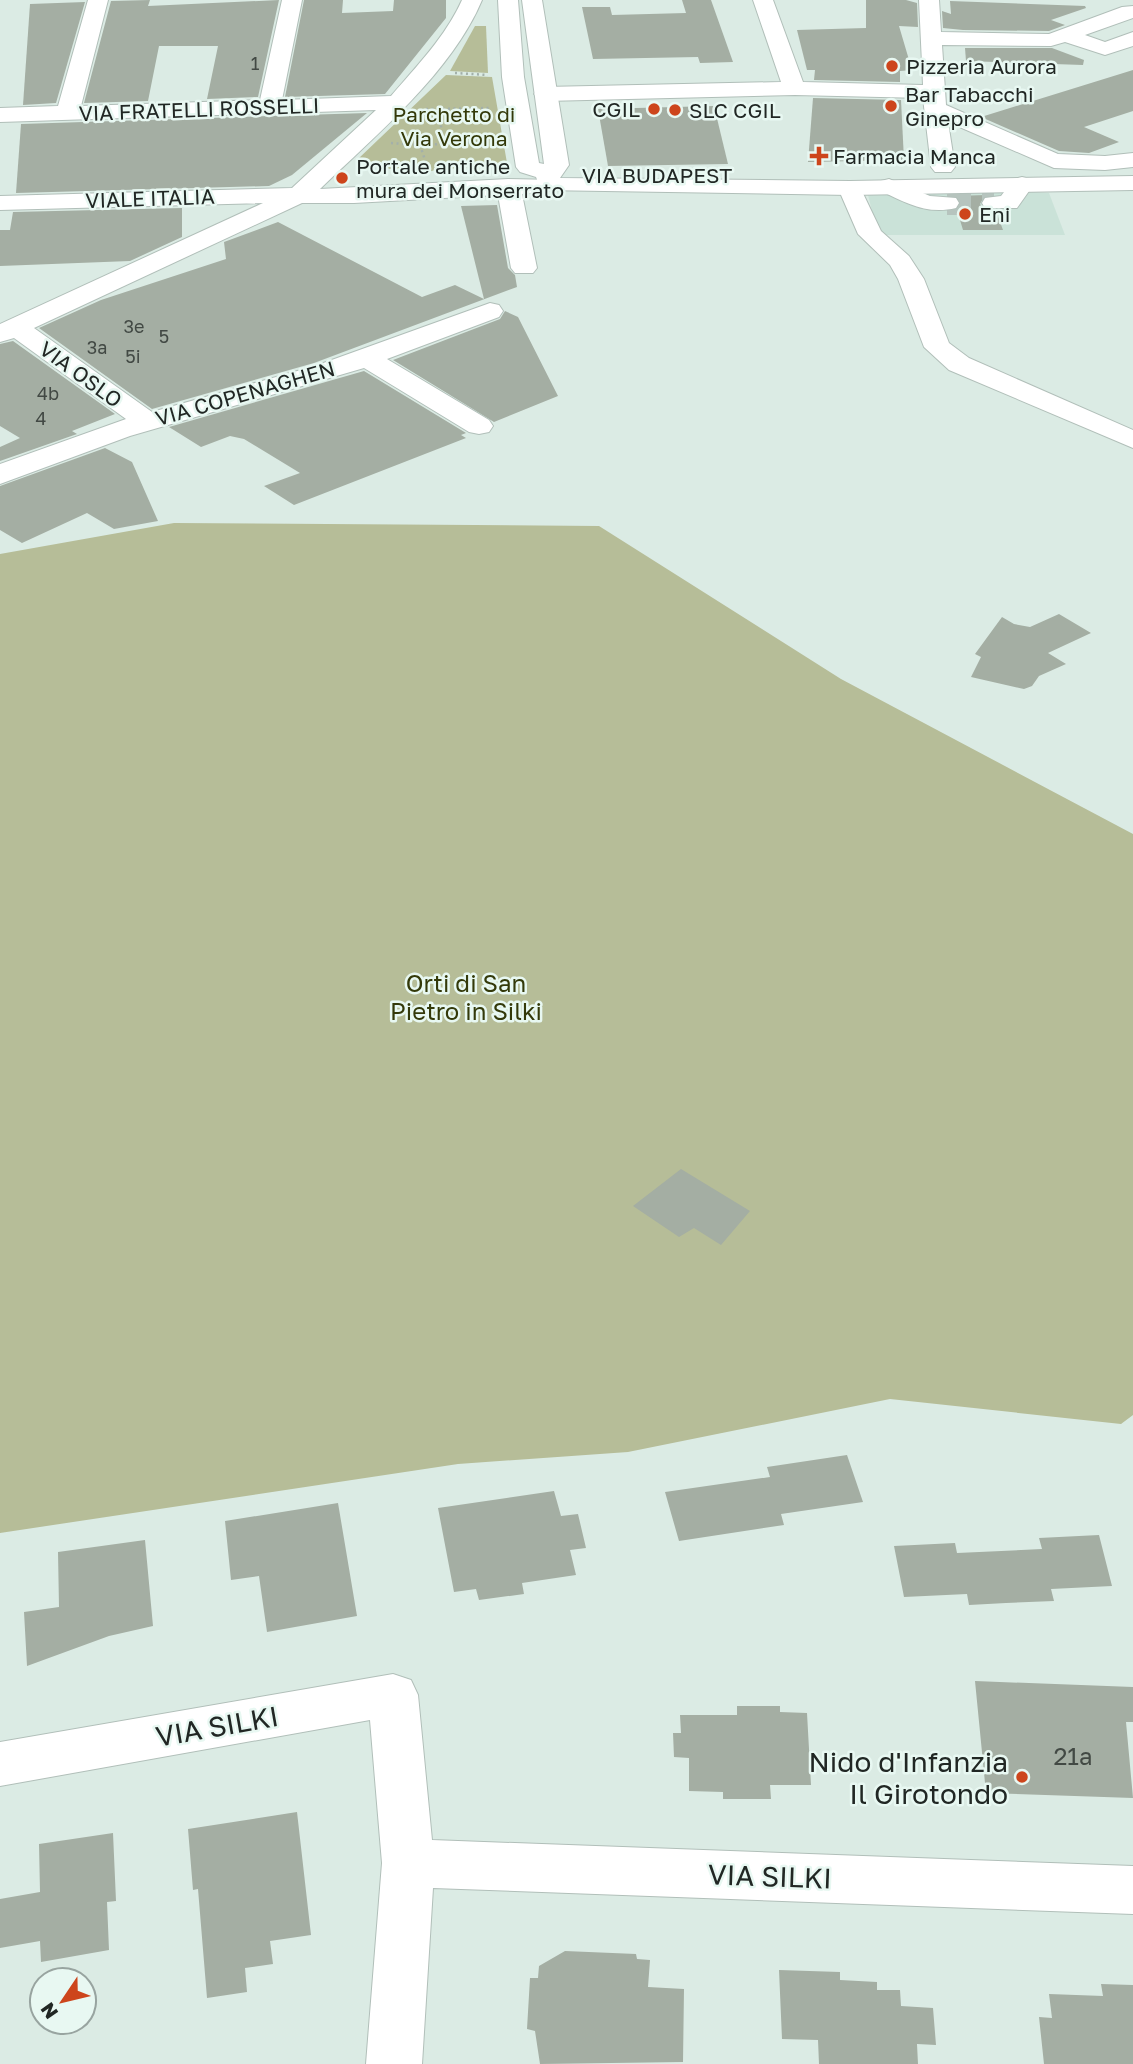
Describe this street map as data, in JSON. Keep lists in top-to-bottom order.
{
  "streets": {
    "street": [
      "VIA FRATELLI ROSSELLI",
      "VIA BUDAPEST",
      "VIALE ITALIA",
      "VIA OSLO",
      "VIA COPENAGHEN",
      "VIA SILKI"
    ]
  },
  "crossings": [
    ["VIA BUDAPEST", "VIALE ITALIA"],
    ["VIA OSLO", "VIA COPENAGHEN"]
  ],
  "parks": ["Parchetto di Via Verona", "Orti di San Pietro in Silki"],
  "places": {
    "other": [
      "Pizzeria Aurora",
      "Bar Tabacchi Ginepro",
      "CGIL",
      "SLC CGIL",
      "Portale antiche mura dei Monserrato",
      "Eni",
      "Nido d'Infanzia Il Girotondo"
    ],
    "health": ["Farmacia Manca"]
  },
  "house_numbers": [
    "1",
    "3e",
    "5",
    "3a",
    "5i",
    "4b",
    "4",
    "21a"
  ],
  "north": "bottom left"
}
